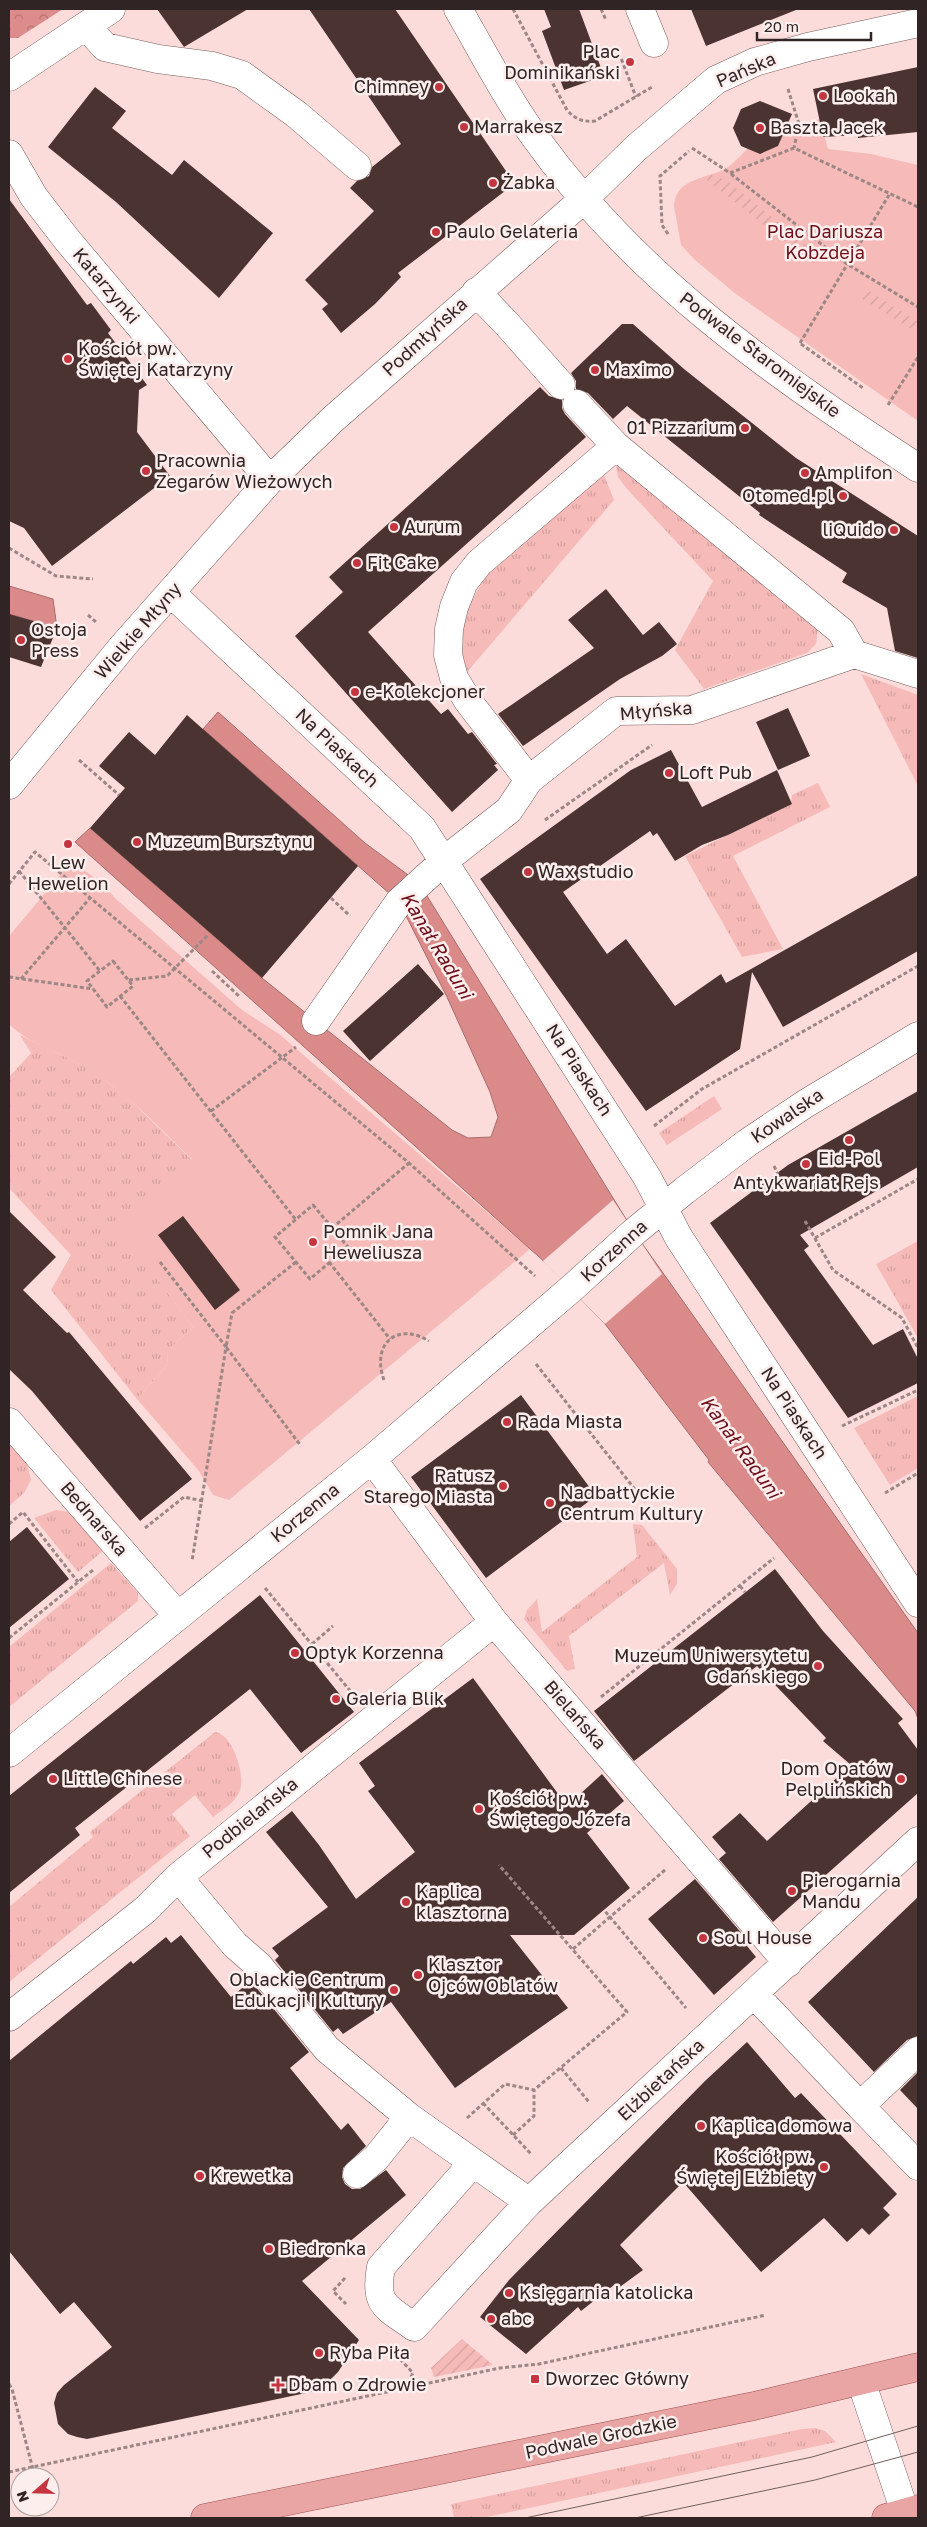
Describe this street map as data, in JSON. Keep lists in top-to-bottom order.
{
  "streets": {
    "main road": ["Podwale Grodzkie"],
    "street": [
      "Pańska",
      "Katarzynki",
      "Podmłyńska",
      "Podwale Staromiejskie",
      "Wielkie Młyny",
      "Młyńska",
      "Na Piaskach",
      "Kowalska",
      "Korzenna",
      "Bednarska",
      "Bielańska",
      "Podbielańska",
      "Elżbietańska"
    ]
  },
  "crossings": [
    ["Pańska", "Podmłyńska"],
    ["Pańska", "Podwale Staromiejskie"],
    ["Katarzynki", "Podmłyńska"],
    ["Katarzynki", "Wielkie Młyny"],
    ["Podmłyńska", "Podwale Staromiejskie"],
    ["Podmłyńska", "Wielkie Młyny"],
    ["Wielkie Młyny", "Na Piaskach"],
    ["Młyńska", "Na Piaskach"],
    ["Na Piaskach", "Kowalska"],
    ["Na Piaskach", "Korzenna"],
    ["Kowalska", "Korzenna"],
    ["Korzenna", "Bednarska"],
    ["Korzenna", "Bielańska"],
    ["Bielańska", "Podbielańska"],
    ["Bielańska", "Elżbietańska"]
  ],
  "water": ["Kanał Raduni"],
  "parks": ["Plac Dariusza Kobzdeja"],
  "places": {
    "other": [
      "Plac Dominikański",
      "Chimney",
      "Lookah",
      "Marrakesz",
      "Baszta Jacek",
      "Żabka",
      "Paulo Gelateria",
      "Kościół pw. Świętej Katarzyny",
      "Maximo",
      "01 Pizzarium",
      "Pracownia Zegarów Wieżowych",
      "Amplifon",
      "Otomed.pl",
      "Aurum",
      "liQuido",
      "Fit Cake",
      "Ostoja Press",
      "e-Kolekcjoner",
      "Loft Pub",
      "Muzeum Bursztynu",
      "Lew Hewelion",
      "Wax studio",
      "Eid-Pol",
      "Antykwariat Rejs",
      "Pomnik Jana Heweliusza",
      "Rada Miasta",
      "Ratusz Starego Miasta",
      "Nadbałtyckie Centrum Kultury",
      "Optyk Korzenna",
      "Muzeum Uniwersytetu Gdańskiego",
      "Galeria Blik",
      "Little Chinese",
      "Dom Opatów Pelplińskich",
      "Kościół pw. Świętego Józefa",
      "Pierogarnia Mandu",
      "Kaplica klasztorna",
      "Soul House",
      "Klasztor Ojców Oblatów",
      "Oblackie Centrum Edukacji i Kultury",
      "Kaplica domowa",
      "Kościół pw. Świętej Elżbiety",
      "Krewetka",
      "Biedronka",
      "Księgarnia katolicka",
      "abc",
      "Ryba Piła"
    ],
    "transit": ["Dworzec Główny"],
    "health": ["Dbam o Zdrowie"]
  },
  "scale_bar": "20 m",
  "north": "left"
}
